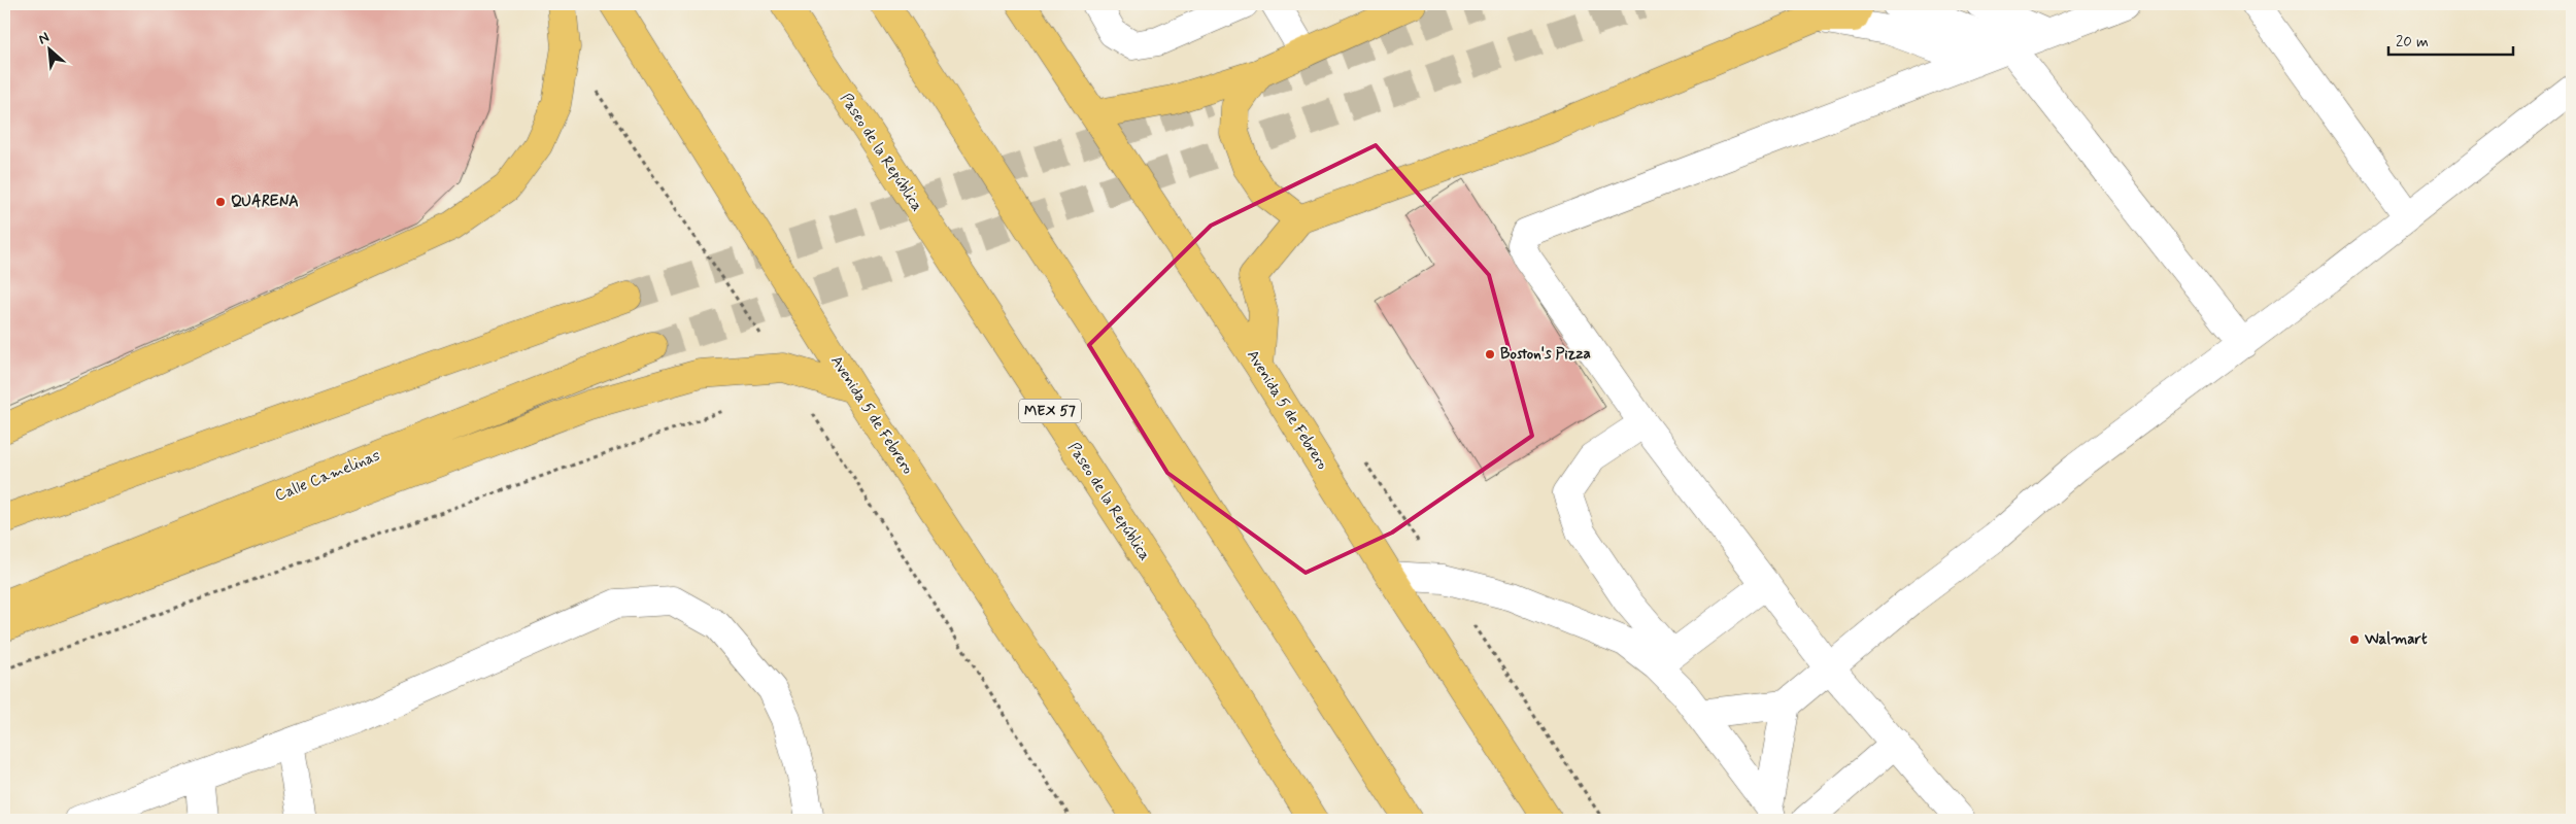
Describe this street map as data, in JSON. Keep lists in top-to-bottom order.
{
  "streets": {
    "main road": [
      "Paseo de la República",
      "Avenida 5 de Febrero",
      "MEX 57",
      "Calle Camelinas"
    ]
  },
  "places": ["QUARENA", "Boston's Pizza", "Walmart"],
  "scale_bar": "20 m",
  "north": "top left"
}
